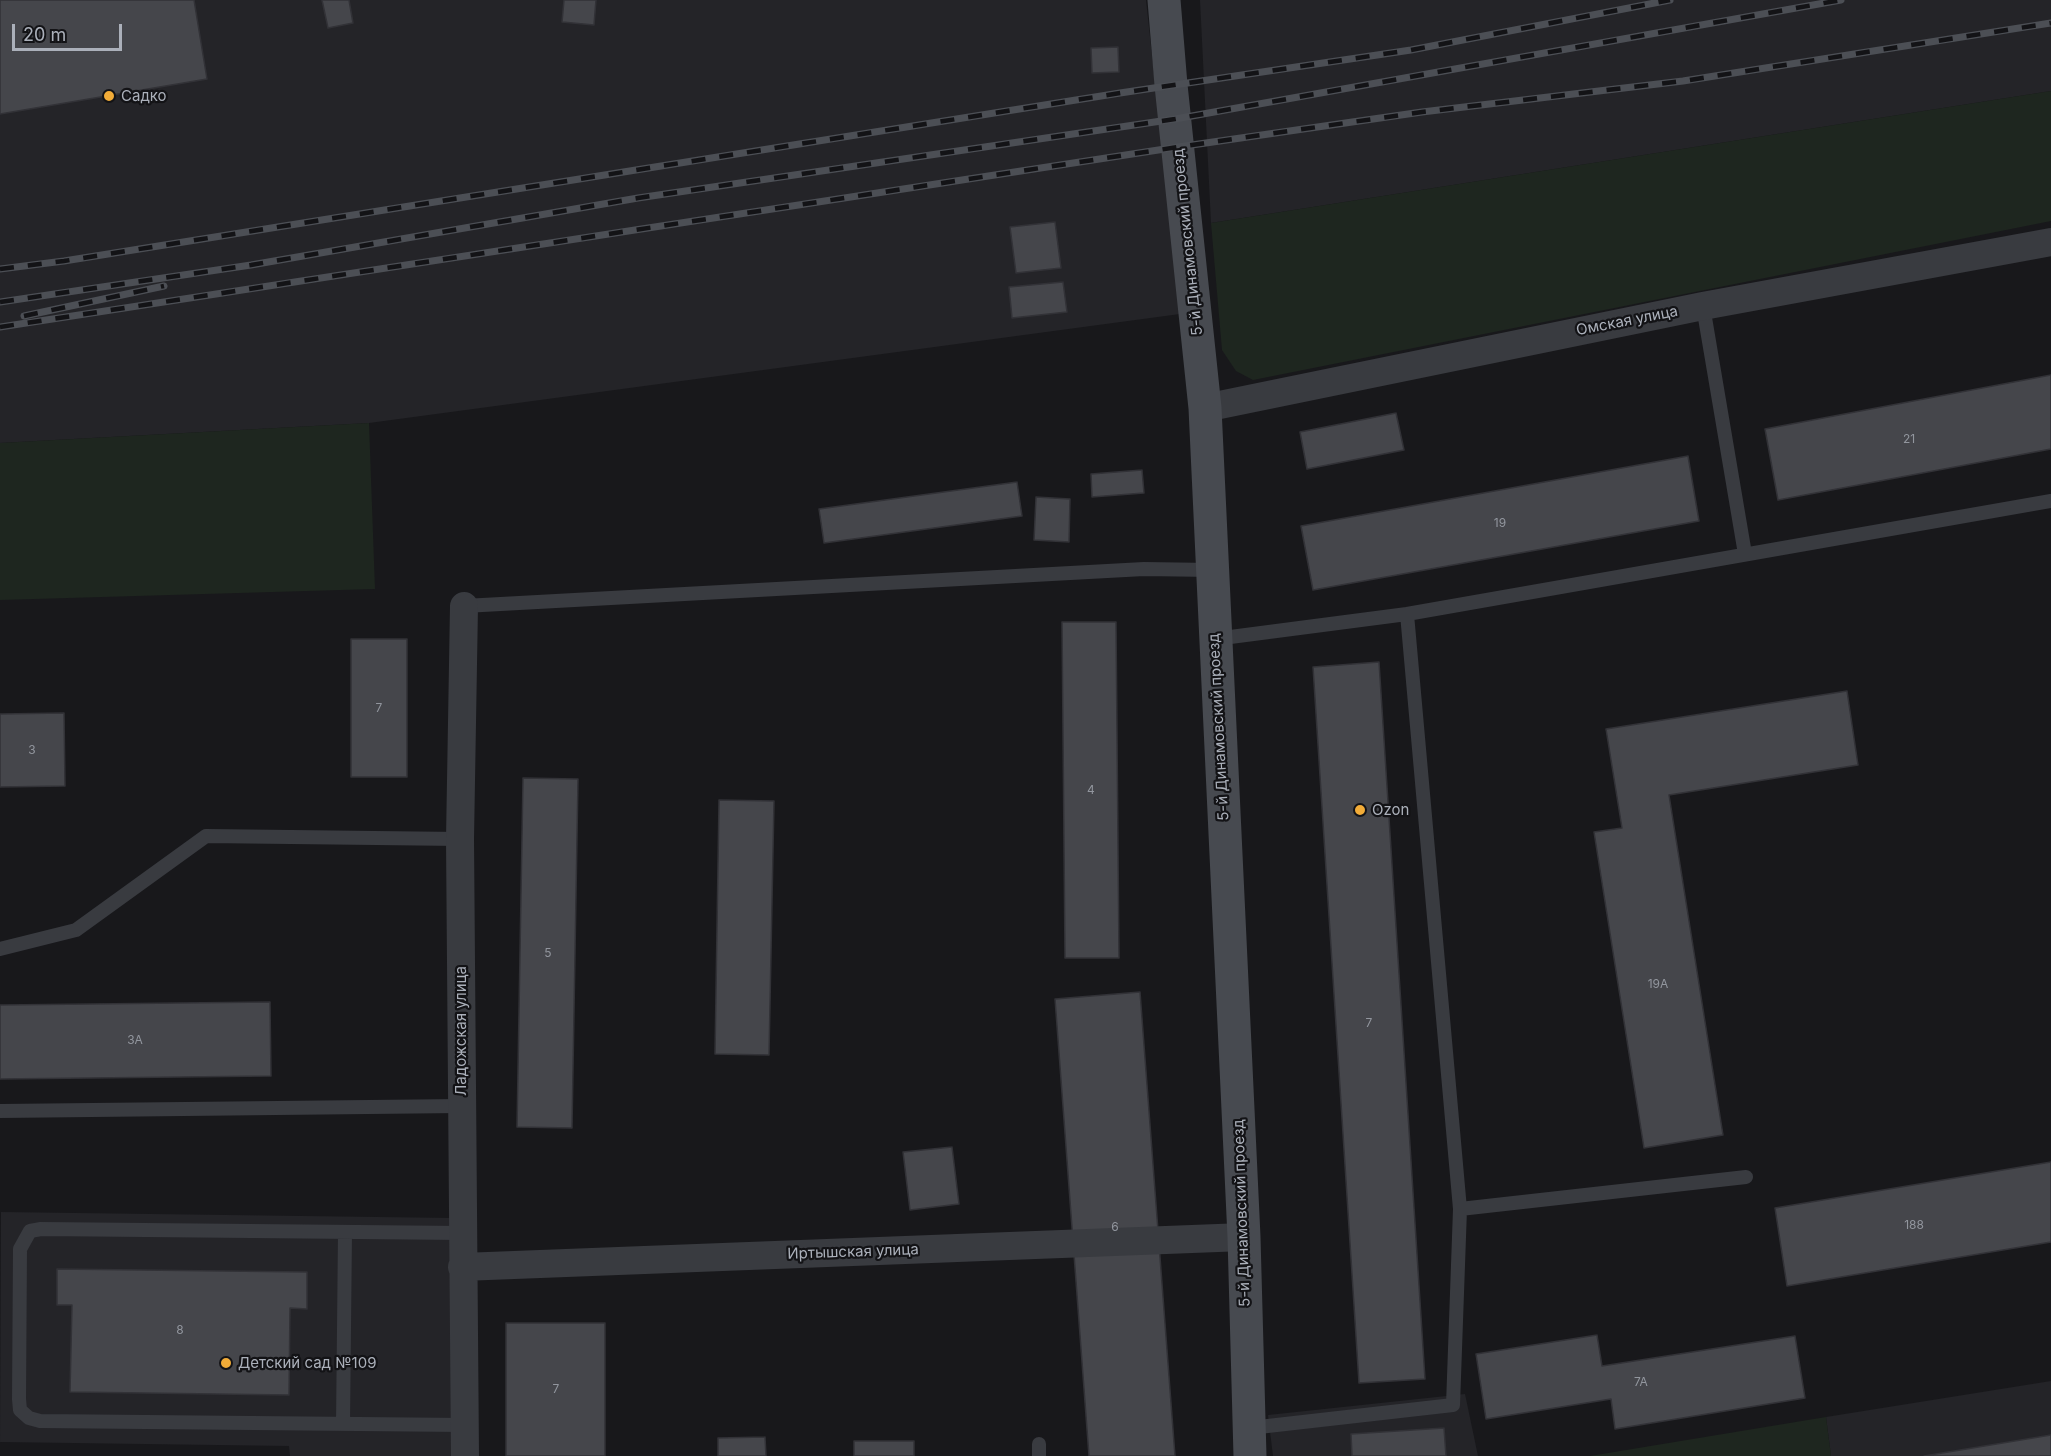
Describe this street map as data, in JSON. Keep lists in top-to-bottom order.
{
  "streets": {
    "street": [
      "5-й Динамовский проезд",
      "Омская улица",
      "Ладожская улица",
      "Иртышская улица"
    ]
  },
  "crossings": [
    ["5-й Динамовский проезд", "Омская улица"],
    ["5-й Динамовский проезд", "Иртышская улица"],
    ["Ладожская улица", "Иртышская улица"]
  ],
  "places": ["Садко", "Ozon", "Детский сад №109"],
  "house_numbers": [
    "21",
    "19",
    "7",
    "3",
    "4",
    "5",
    "19А",
    "7",
    "3А",
    "188",
    "6",
    "8",
    "7А",
    "7"
  ],
  "scale_bar": "20 m"
}
